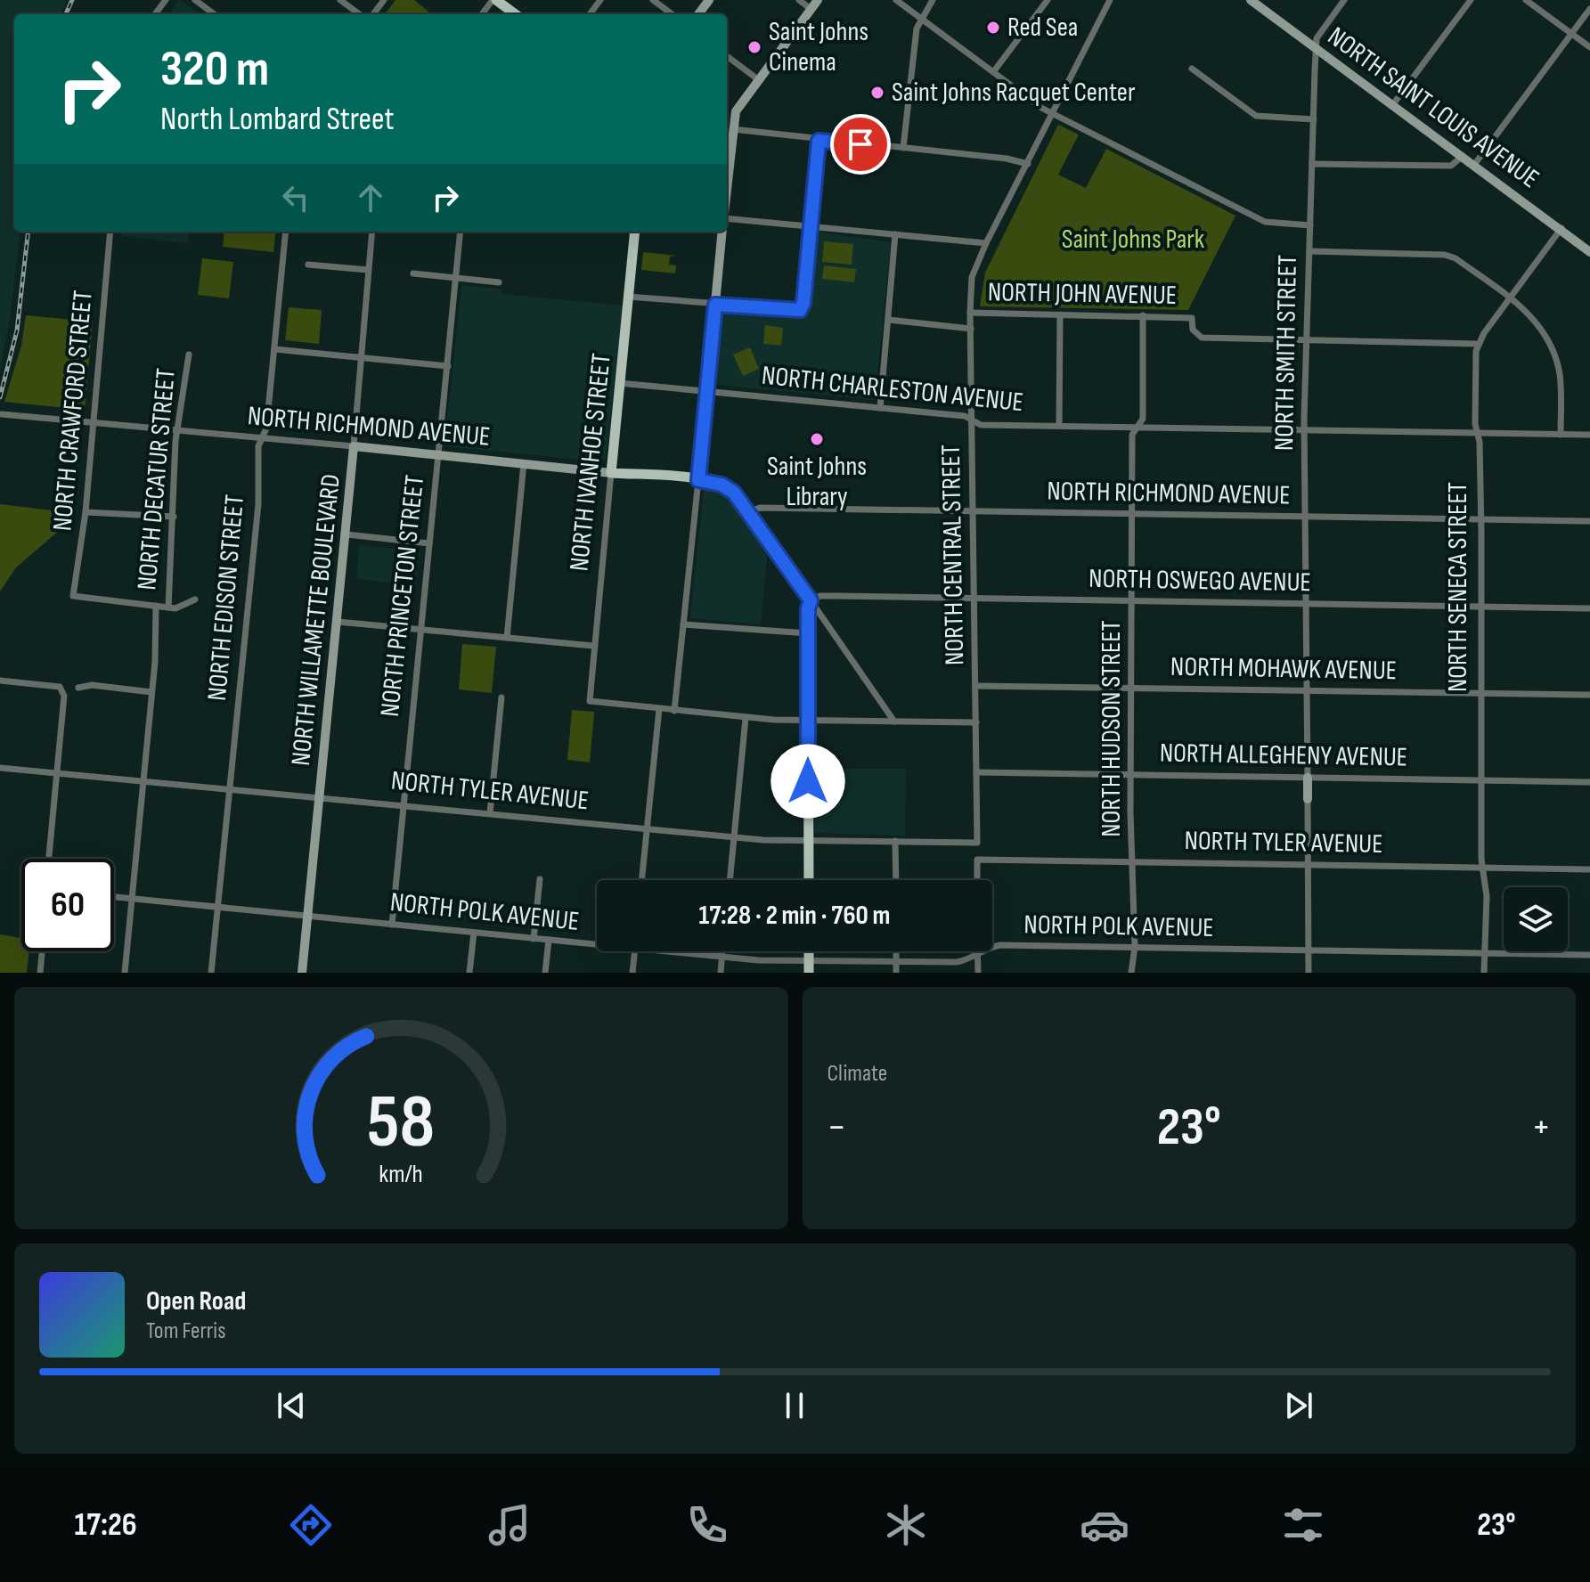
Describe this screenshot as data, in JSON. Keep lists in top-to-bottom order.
{
  "streets": {
    "main road": [
      "NORTH SAINT LOUIS AVENUE",
      "NORTH SMITH STREET",
      "NORTH RICHMOND AVENUE",
      "NORTH IVANHOE STREET",
      "NORTH WILLAMETTE BOULEVARD"
    ],
    "street": [
      "NORTH JOHN AVENUE",
      "NORTH CHARLESTON AVENUE",
      "NORTH CRAWFORD STREET",
      "NORTH DECATUR STREET",
      "NORTH CENTRAL STREET",
      "NORTH OSWEGO AVENUE",
      "NORTH SENECA STREET",
      "NORTH PRINCETON STREET",
      "NORTH EDISON STREET",
      "NORTH MOHAWK AVENUE",
      "NORTH HUDSON STREET",
      "NORTH ALLEGHENY AVENUE",
      "NORTH TYLER AVENUE",
      "NORTH POLK AVENUE"
    ]
  },
  "crossings": [
    ["NORTH SAINT LOUIS AVENUE", "NORTH SMITH STREET"],
    ["NORTH JOHN AVENUE", "NORTH SMITH STREET"],
    ["NORTH JOHN AVENUE", "NORTH CENTRAL STREET"],
    ["NORTH JOHN AVENUE", "NORTH SENECA STREET"],
    ["NORTH JOHN AVENUE", "NORTH HUDSON STREET"],
    ["NORTH SMITH STREET", "NORTH CHARLESTON AVENUE"],
    ["NORTH SMITH STREET", "NORTH RICHMOND AVENUE"],
    ["NORTH SMITH STREET", "NORTH OSWEGO AVENUE"],
    ["NORTH SMITH STREET", "NORTH MOHAWK AVENUE"],
    ["NORTH SMITH STREET", "NORTH ALLEGHENY AVENUE"],
    ["NORTH SMITH STREET", "NORTH TYLER AVENUE"],
    ["NORTH SMITH STREET", "NORTH POLK AVENUE"],
    ["NORTH CHARLESTON AVENUE", "NORTH IVANHOE STREET"],
    ["NORTH CHARLESTON AVENUE", "NORTH CENTRAL STREET"],
    ["NORTH CHARLESTON AVENUE", "NORTH SENECA STREET"],
    ["NORTH CHARLESTON AVENUE", "NORTH HUDSON STREET"],
    ["NORTH CRAWFORD STREET", "NORTH RICHMOND AVENUE"],
    ["NORTH CRAWFORD STREET", "NORTH DECATUR STREET"],
    ["NORTH RICHMOND AVENUE", "NORTH IVANHOE STREET"],
    ["NORTH RICHMOND AVENUE", "NORTH DECATUR STREET"],
    ["NORTH RICHMOND AVENUE", "NORTH CENTRAL STREET"],
    ["NORTH RICHMOND AVENUE", "NORTH SENECA STREET"],
    ["NORTH RICHMOND AVENUE", "NORTH PRINCETON STREET"],
    ["NORTH RICHMOND AVENUE", "NORTH EDISON STREET"],
    ["NORTH RICHMOND AVENUE", "NORTH WILLAMETTE BOULEVARD"],
    ["NORTH RICHMOND AVENUE", "NORTH HUDSON STREET"],
    ["NORTH DECATUR STREET", "NORTH TYLER AVENUE"],
    ["NORTH DECATUR STREET", "NORTH POLK AVENUE"],
    ["NORTH CENTRAL STREET", "NORTH OSWEGO AVENUE"],
    ["NORTH CENTRAL STREET", "NORTH MOHAWK AVENUE"],
    ["NORTH CENTRAL STREET", "NORTH ALLEGHENY AVENUE"],
    ["NORTH CENTRAL STREET", "NORTH TYLER AVENUE"],
    ["NORTH OSWEGO AVENUE", "NORTH SENECA STREET"],
    ["NORTH OSWEGO AVENUE", "NORTH HUDSON STREET"],
    ["NORTH SENECA STREET", "NORTH MOHAWK AVENUE"],
    ["NORTH SENECA STREET", "NORTH ALLEGHENY AVENUE"],
    ["NORTH SENECA STREET", "NORTH TYLER AVENUE"],
    ["NORTH SENECA STREET", "NORTH POLK AVENUE"],
    ["NORTH PRINCETON STREET", "NORTH TYLER AVENUE"],
    ["NORTH PRINCETON STREET", "NORTH POLK AVENUE"],
    ["NORTH EDISON STREET", "NORTH TYLER AVENUE"],
    ["NORTH EDISON STREET", "NORTH POLK AVENUE"],
    ["NORTH WILLAMETTE BOULEVARD", "NORTH TYLER AVENUE"],
    ["NORTH WILLAMETTE BOULEVARD", "NORTH POLK AVENUE"],
    ["NORTH MOHAWK AVENUE", "NORTH HUDSON STREET"],
    ["NORTH HUDSON STREET", "NORTH ALLEGHENY AVENUE"],
    ["NORTH HUDSON STREET", "NORTH TYLER AVENUE"],
    ["NORTH HUDSON STREET", "NORTH POLK AVENUE"]
  ],
  "parks": ["Saint Johns Park"],
  "places": [
    "Red Sea",
    "Saint Johns Cinema",
    "Saint Johns Racquet Center",
    "Saint Johns Library"
  ],
  "page": {
    "turn": ["320 m", "North Lombard Street"],
    "limit": "60",
    "trip": "17:28 · 2 min · 760 m",
    "tile": "Climate",
    "heat": ["−", "23°", "+"],
    "song": ["Open Road", "Tom Ferris"],
    "tabs": ["17:26", "23°"],
    "gauge": ["58", "km/h"]
  }
}
